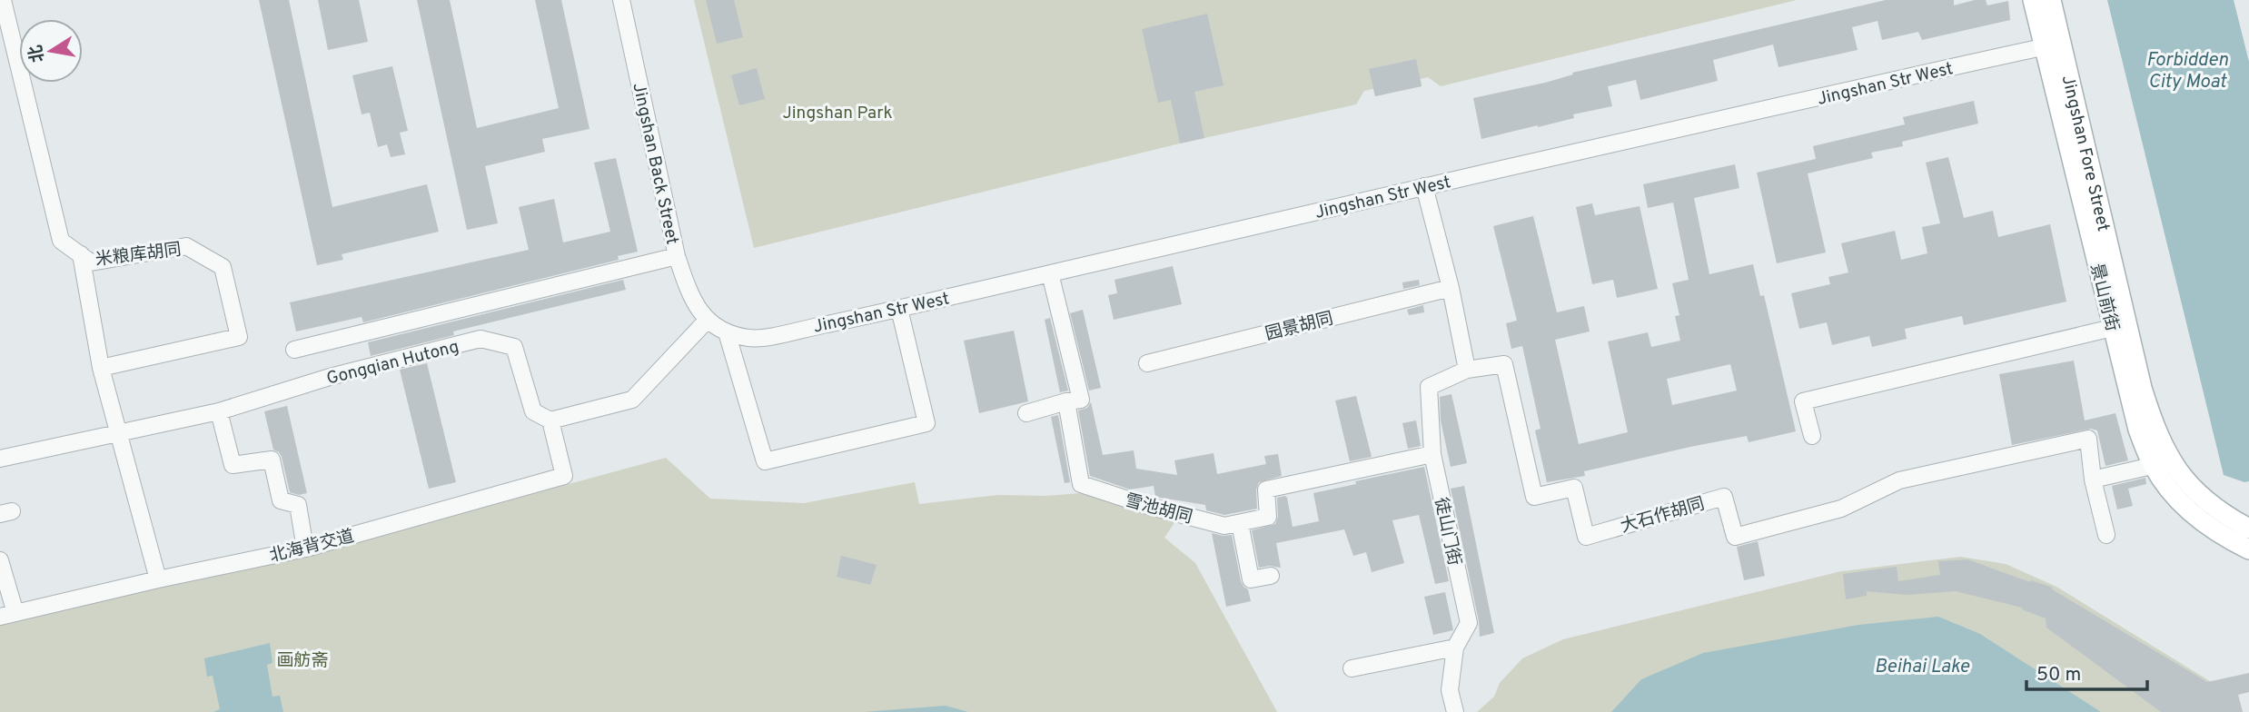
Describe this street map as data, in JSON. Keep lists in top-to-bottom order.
{
  "streets": {
    "main road": ["Jingshan Fore Street"],
    "street": [
      "Jingshan Str West",
      "Jingshan Back Street",
      "米粮库胡同",
      "园景胡同",
      "Gongqian Hutong",
      "雪池胡同",
      "大石作胡同",
      "徒山门街",
      "北海背交道"
    ]
  },
  "crossings": [
    ["Jingshan Str West", "Jingshan Fore Street"],
    ["Jingshan Str West", "Jingshan Back Street"],
    ["Gongqian Hutong", "北海背交道"],
    ["雪池胡同", "徒山门街"],
    ["大石作胡同", "徒山门街"]
  ],
  "water": ["Forbidden City Moat", "Beihai Lake"],
  "parks": ["Jingshan Park", "画舫斋"],
  "scale_bar": "50 m",
  "north": "left"
}
